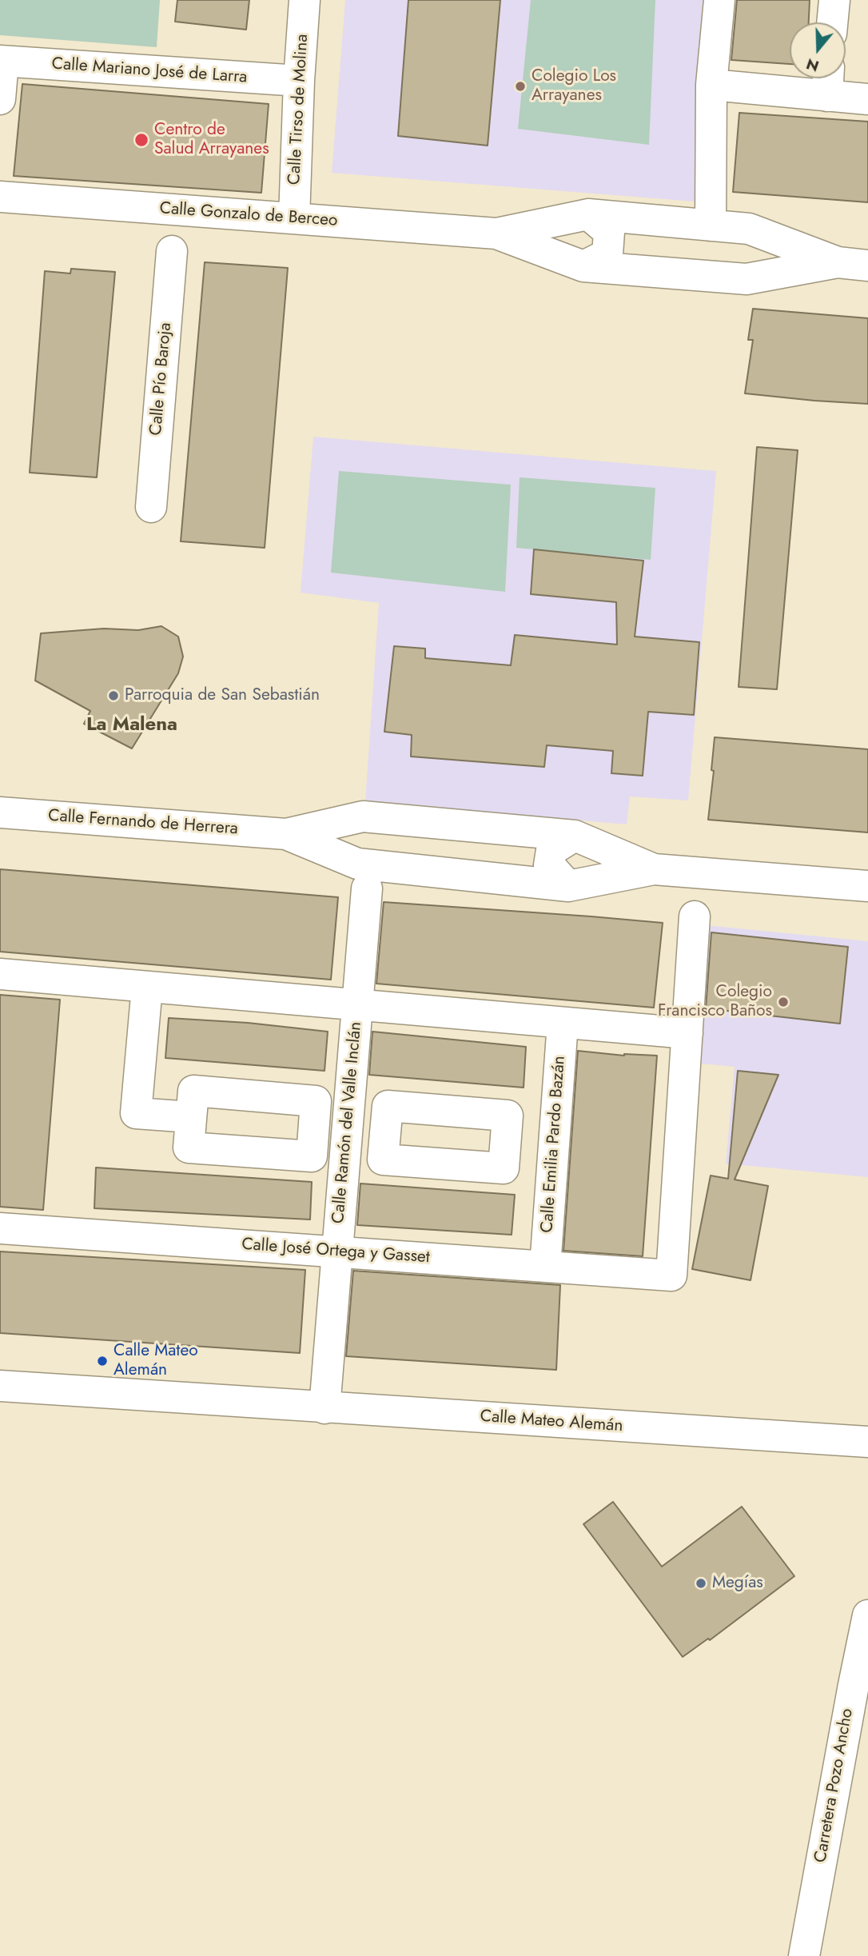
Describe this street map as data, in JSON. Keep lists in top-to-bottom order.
{
  "streets": {
    "street": [
      "Calle Mariano José de Larra",
      "Calle Tirso de Molina",
      "Calle Gonzalo de Berceo",
      "Calle Pío Baroja",
      "Calle Fernando de Herrera",
      "Calle Ramón del Valle Inclán",
      "Calle Emilia Pardo Bazán",
      "Calle José Ortega y Gasset",
      "Calle Mateo Alemán",
      "Carretera Pozo Ancho"
    ]
  },
  "crossings": [
    ["Calle Mariano José de Larra", "Calle Tirso de Molina"],
    ["Calle Tirso de Molina", "Calle Gonzalo de Berceo"],
    ["Calle Fernando de Herrera", "Calle Ramón del Valle Inclán"],
    ["Calle Ramón del Valle Inclán", "Calle Emilia Pardo Bazán"],
    ["Calle Ramón del Valle Inclán", "Calle José Ortega y Gasset"],
    ["Calle Ramón del Valle Inclán", "Calle Mateo Alemán"],
    ["Calle Emilia Pardo Bazán", "Calle José Ortega y Gasset"]
  ],
  "districts": ["La Malena"],
  "places": [
    "Colegio Los Arrayanes",
    "Centro de Salud Arrayanes",
    "Parroquia de San Sebastián",
    "Colegio Francisco Baños",
    "Calle Mateo Alemán",
    "Megías"
  ],
  "north": "bottom"
}
